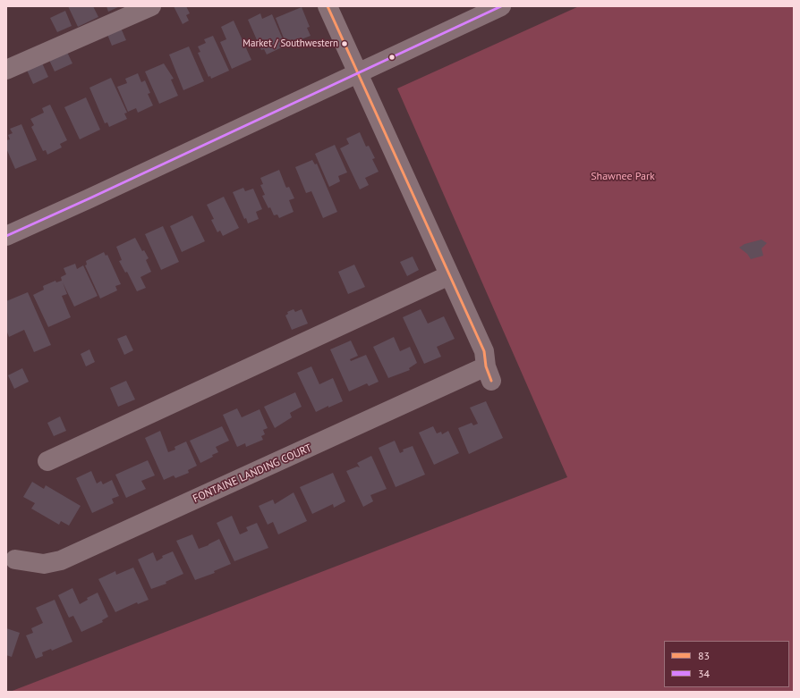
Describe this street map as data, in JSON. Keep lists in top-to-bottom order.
{
  "streets": {
    "street": ["FONTAINE LANDING COURT"]
  },
  "parks": ["Shawnee Park"],
  "places": ["Market / Southwestern"],
  "lines": ["transit line 83", "transit line 34"],
  "legend": ["83", "34"]
}
